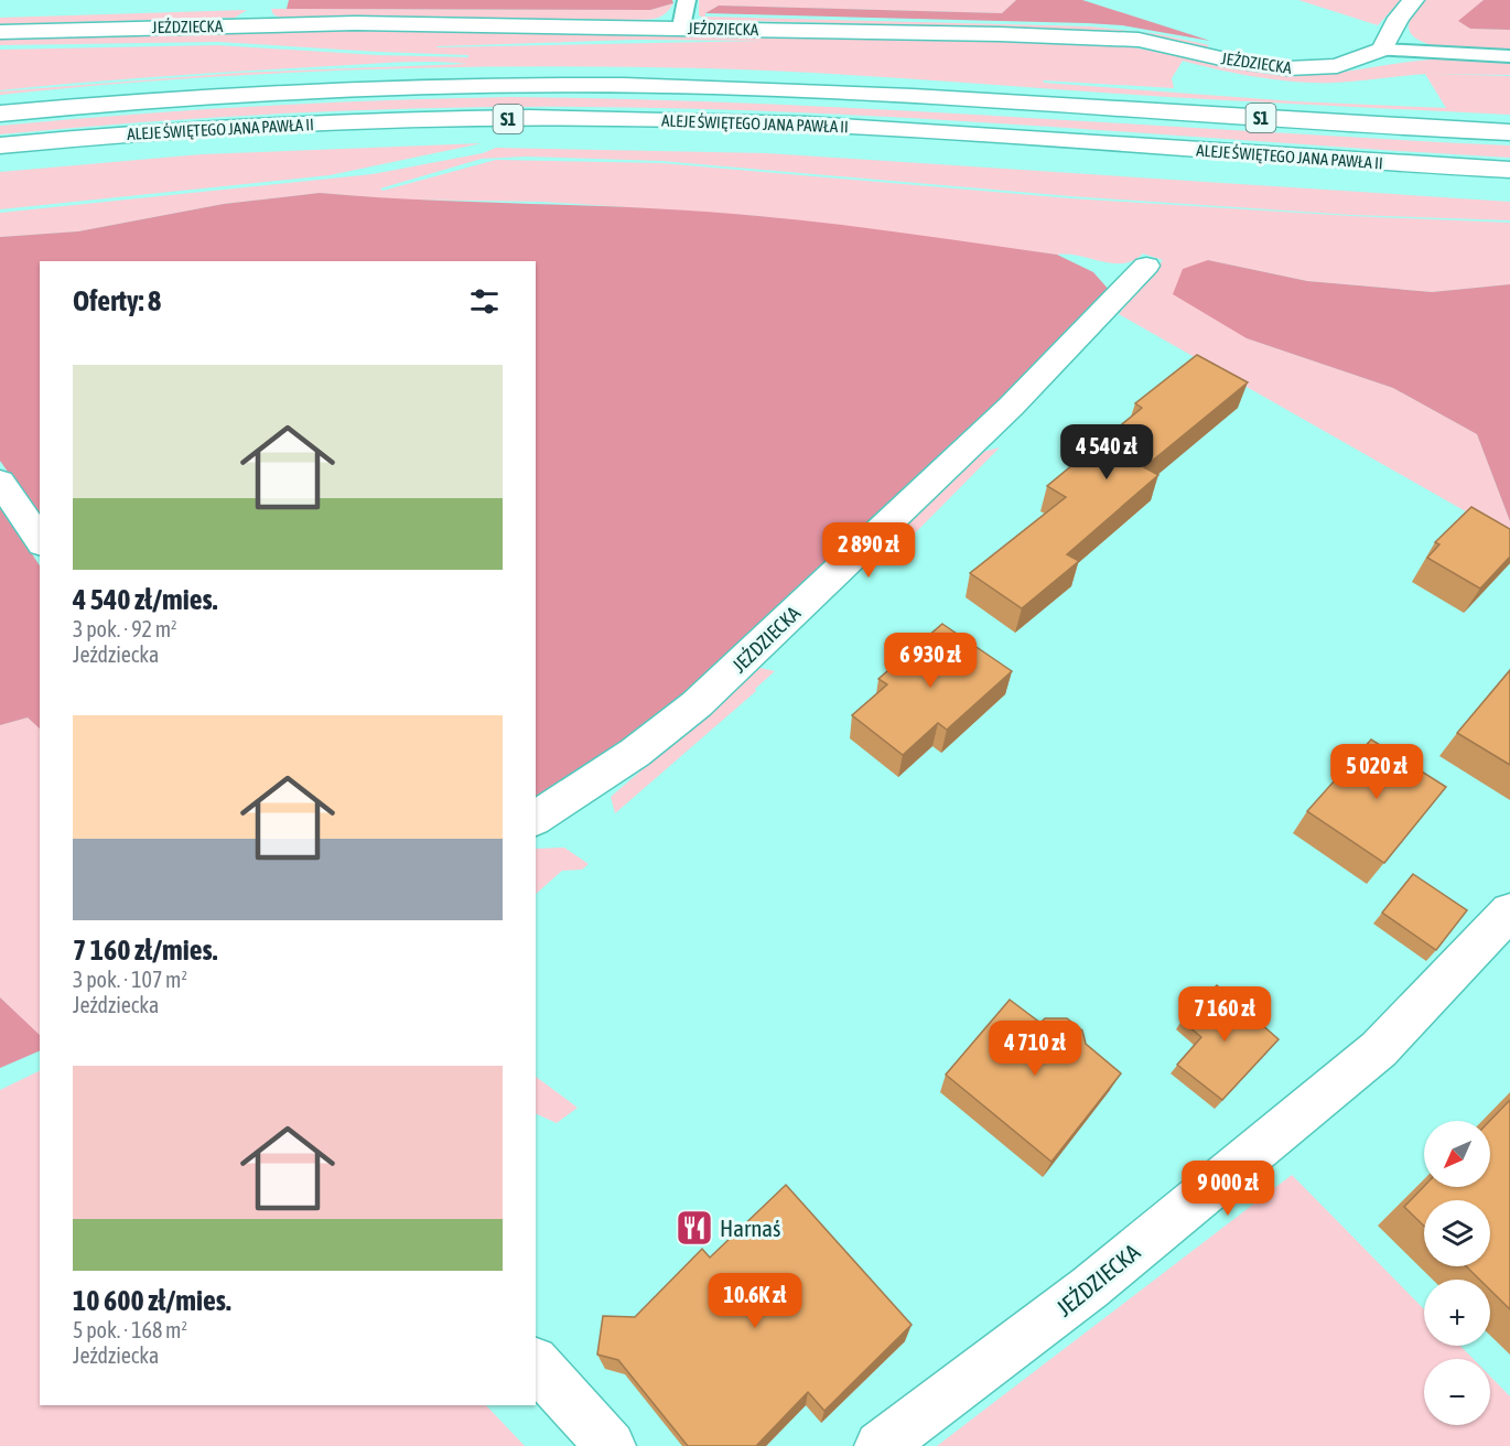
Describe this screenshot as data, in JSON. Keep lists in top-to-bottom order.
{
  "streets": {
    "main road": ["JEŹDZIECKA", "S1", "ALEJE ŚWIĘTEGO JANA PAWŁA II"]
  },
  "places": {
    "restaurant": ["Harnaś"]
  },
  "north": "bottom left",
  "page": {
    "heading": "Oferty: 8",
    "list": [
      {
        "name": "4 540 zł/mies.",
        "note": "3 pok. · 92 m² · Jeździecka"
      },
      {
        "name": "7 160 zł/mies.",
        "note": "3 pok. · 107 m² · Jeździecka"
      },
      {
        "name": "10 600 zł/mies.",
        "note": "5 pok. · 168 m² · Jeździecka"
      }
    ],
    "price": [
      "4 540 zł",
      "2 890 zł",
      "6 930 zł",
      "5 020 zł",
      "7 160 zł",
      "4 710 zł",
      "9 000 zł",
      "10.6K zł"
    ],
    "map_buttons": ["+", "−"]
  }
}
